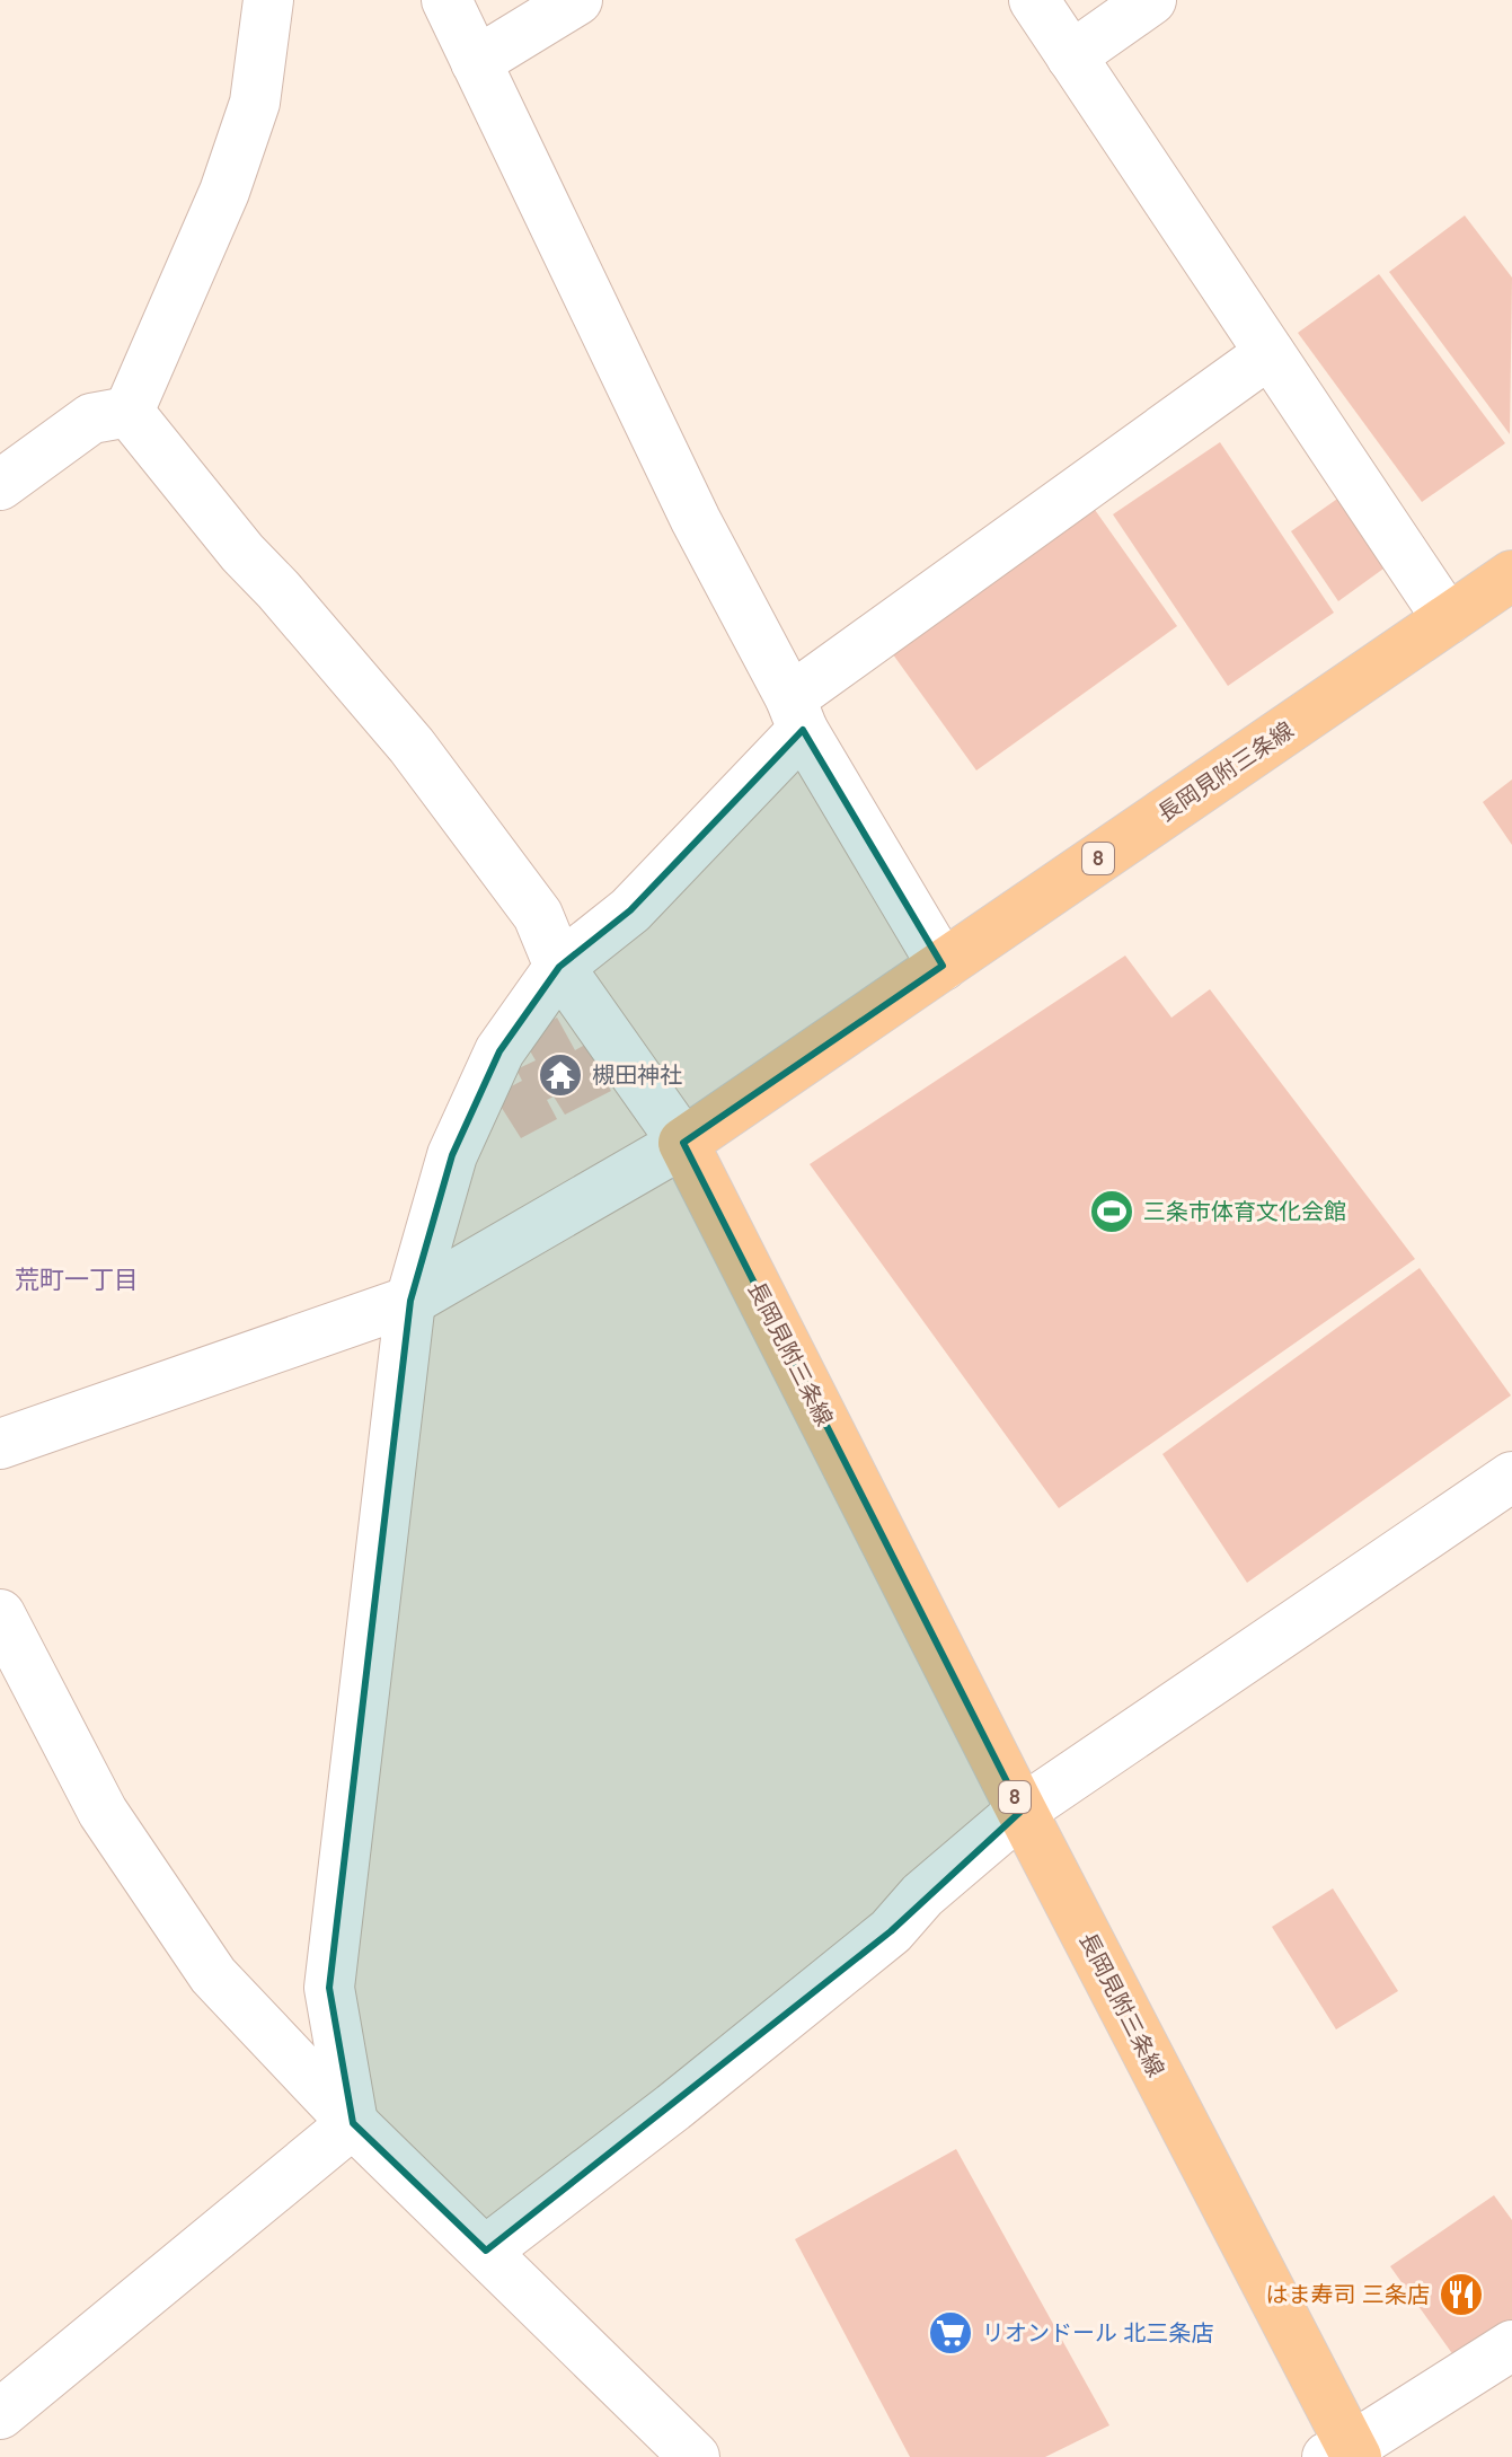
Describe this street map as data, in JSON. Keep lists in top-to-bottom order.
{
  "streets": {
    "main road": ["長岡見附三条線", "8"]
  },
  "districts": ["荒町一丁目"],
  "places": {
    "temple": ["槻田神社"],
    "sports": ["三条市体育文化会館"],
    "restaurant": ["はま寿司 三条店"],
    "supermarket": ["リオンドール 北三条店"]
  }
}
